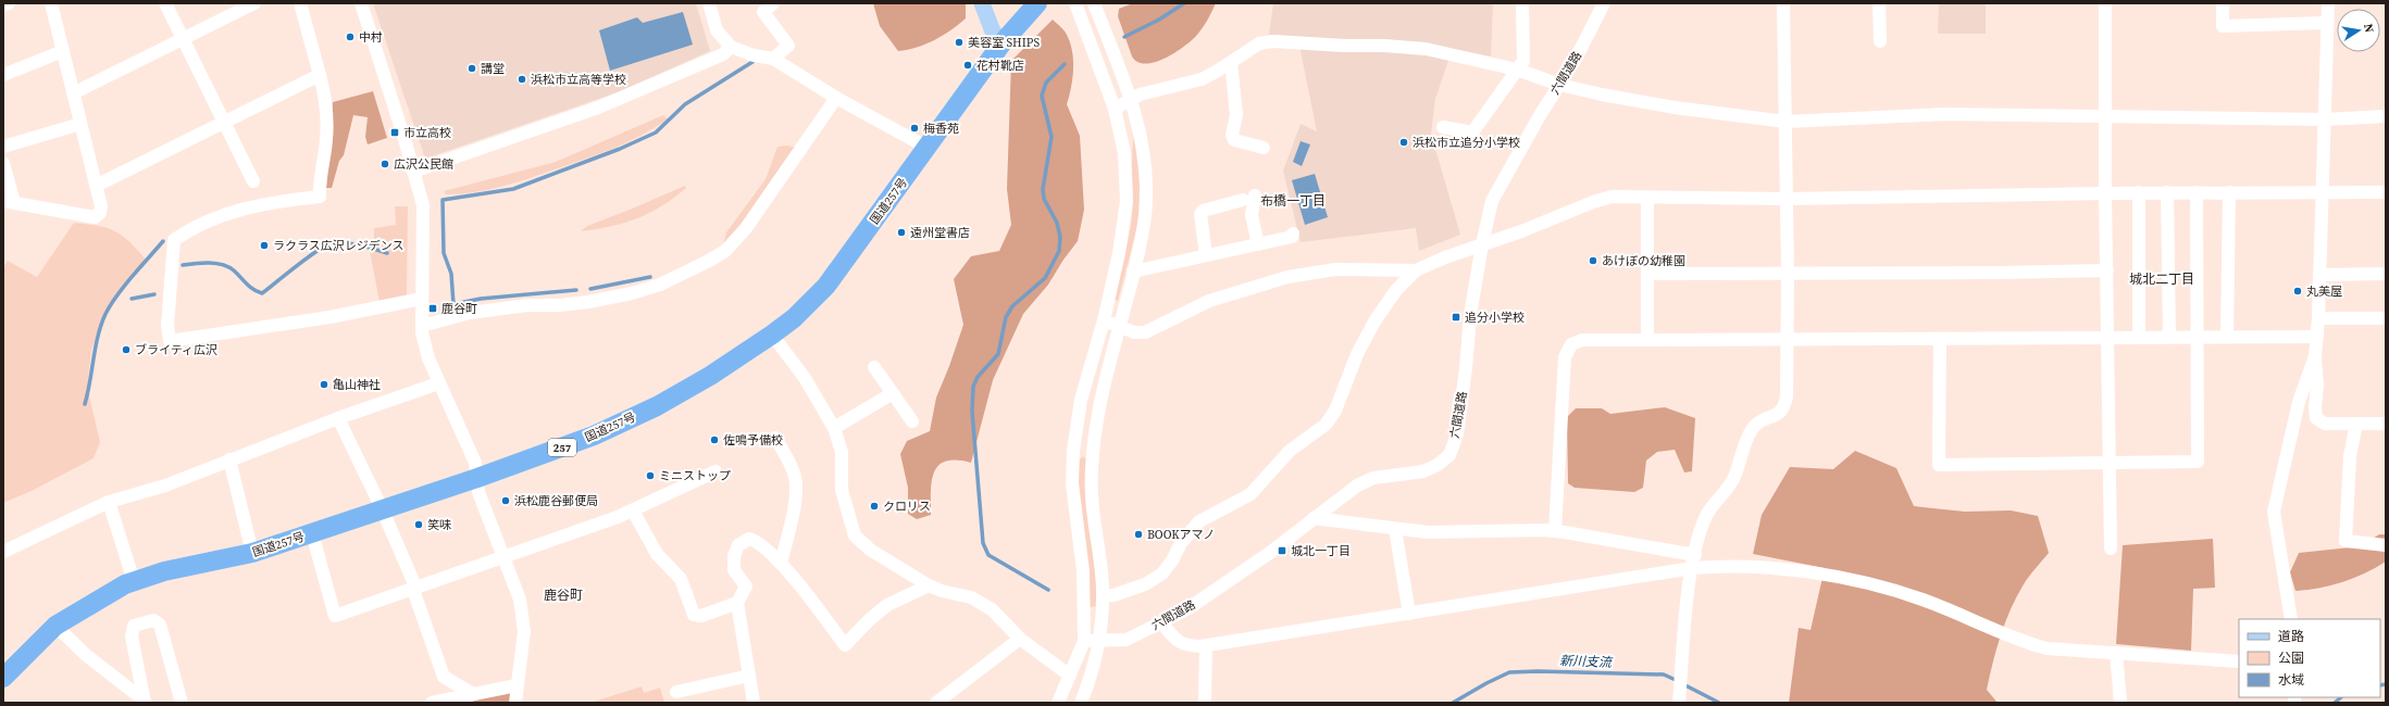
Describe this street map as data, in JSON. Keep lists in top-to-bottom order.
{
  "streets": {
    "highway": ["国道257号", "257"],
    "street": ["六間道路"]
  },
  "districts": ["布橋一丁目", "城北二丁目", "鹿谷町"],
  "water": ["新川支流"],
  "places": {
    "other": [
      "中村",
      "美容室 SHIPS",
      "花村靴店",
      "講堂",
      "浜松市立高等学校",
      "梅香苑",
      "浜松市立追分小学校",
      "広沢公民館",
      "遠州堂書店",
      "ラクラス広沢レジデンス",
      "あけぼの幼稚園",
      "丸美屋",
      "ブライティ広沢",
      "亀山神社",
      "佐鳴予備校",
      "ミニストップ",
      "浜松鹿谷郵便局",
      "クロリス",
      "笑味",
      "BOOKアマノ"
    ],
    "transit": [
      "市立高校",
      "鹿谷町",
      "追分小学校",
      "城北一丁目"
    ]
  },
  "legend": ["道路", "公園", "水域"],
  "north": "right"
}
